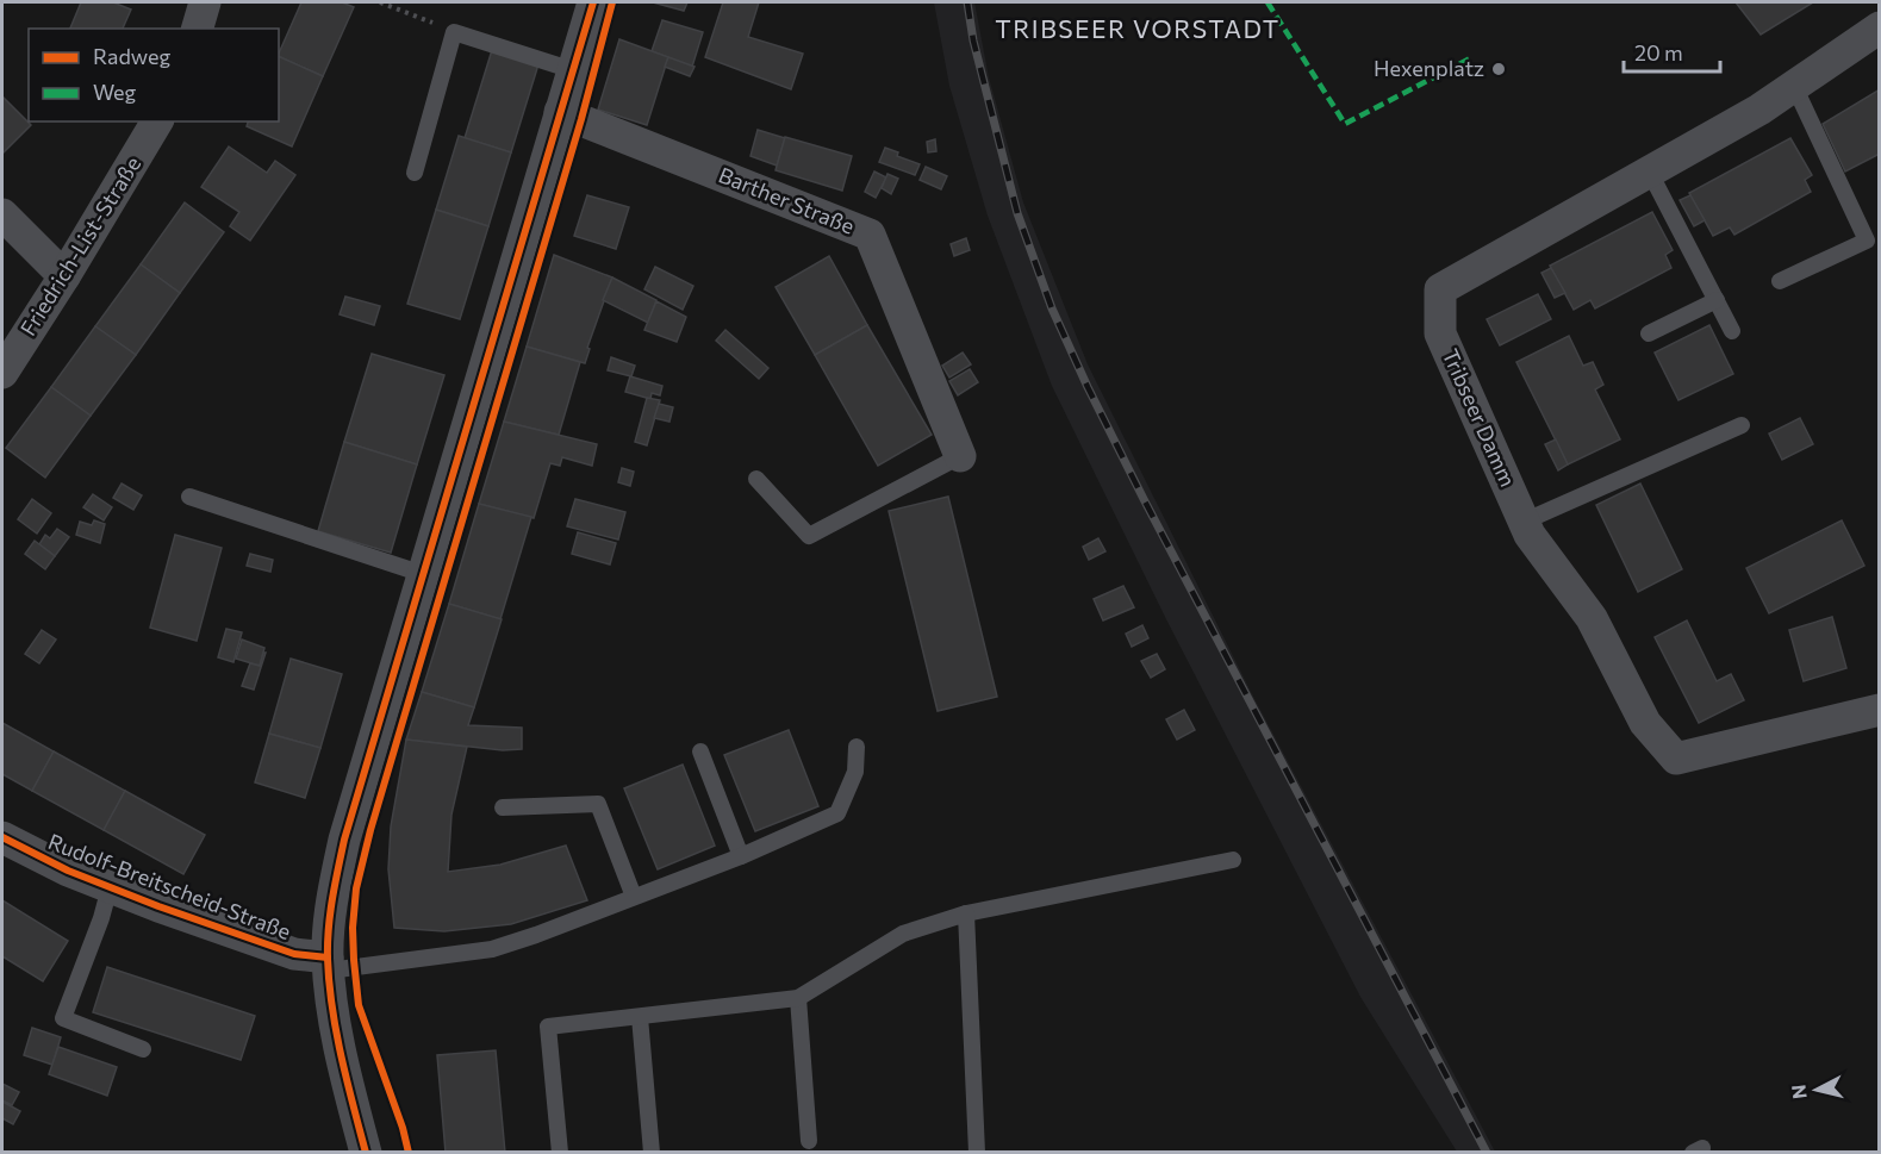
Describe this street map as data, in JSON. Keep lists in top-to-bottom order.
{
  "streets": {
    "street": [
      "Barther Straße",
      "Friedrich-List-Straße",
      "Tribseer Damm",
      "Rudolf-Breitscheid-Straße"
    ]
  },
  "districts": ["TRIBSEER VORSTADT"],
  "places": ["Hexenplatz"],
  "legend": ["Radweg", "Weg"],
  "scale_bar": "20 m",
  "north": "left"
}
